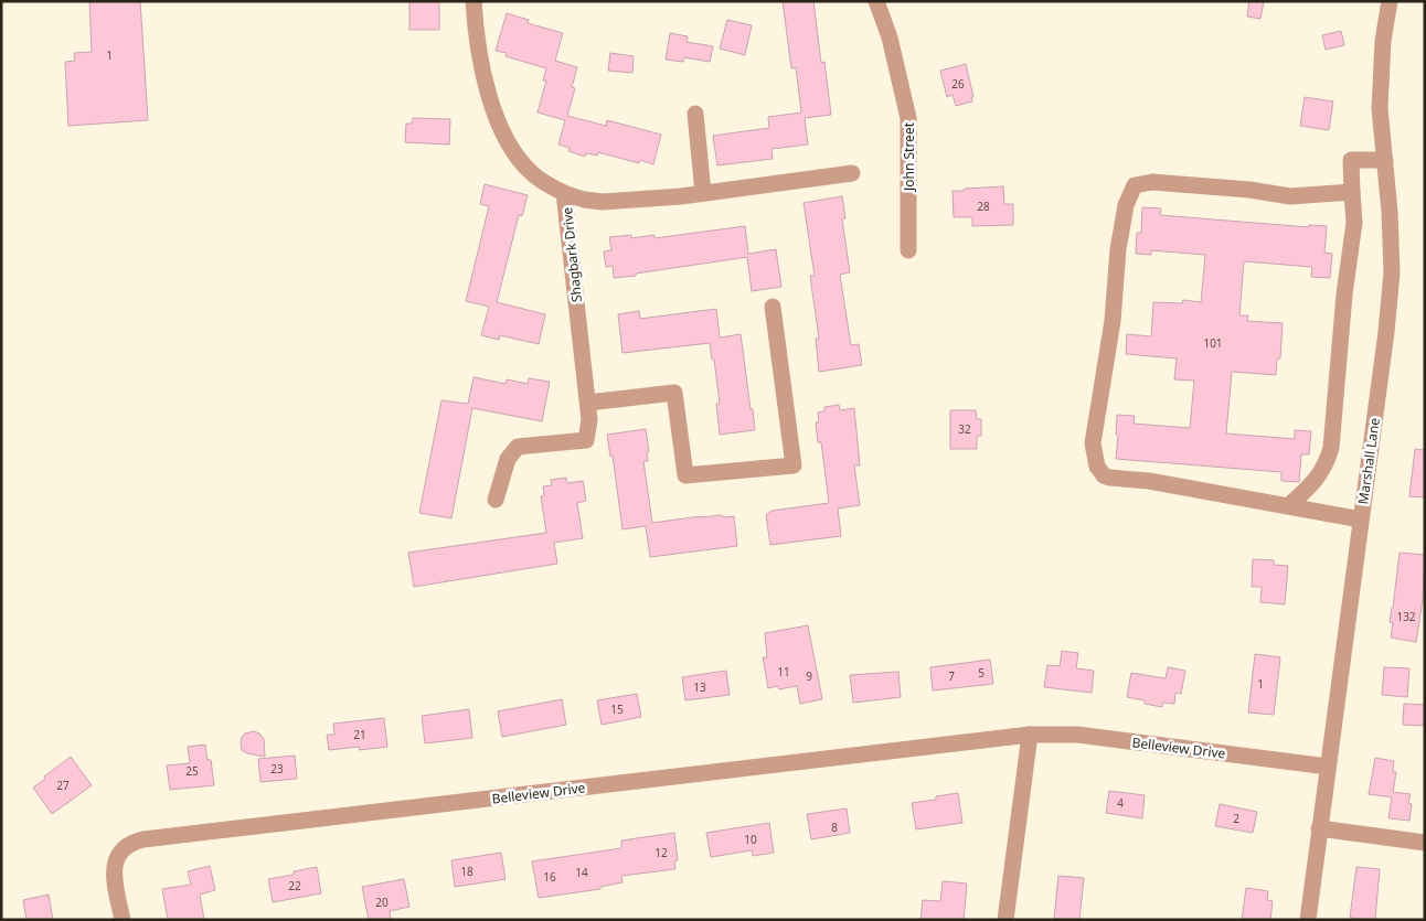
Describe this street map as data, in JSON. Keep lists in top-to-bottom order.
{
  "streets": {
    "street": [
      "John Street",
      "Shagbark Drive",
      "Marshall Lane",
      "Belleview Drive"
    ]
  },
  "crossings": [
    ["Marshall Lane", "Belleview Drive"]
  ],
  "house_numbers": [
    "1",
    "26",
    "28",
    "101",
    "32",
    "132",
    "11",
    "5",
    "9",
    "7",
    "1",
    "13",
    "15",
    "21",
    "23",
    "25",
    "27",
    "4",
    "2",
    "8",
    "10",
    "12",
    "18",
    "14",
    "16",
    "22",
    "20"
  ]
}
